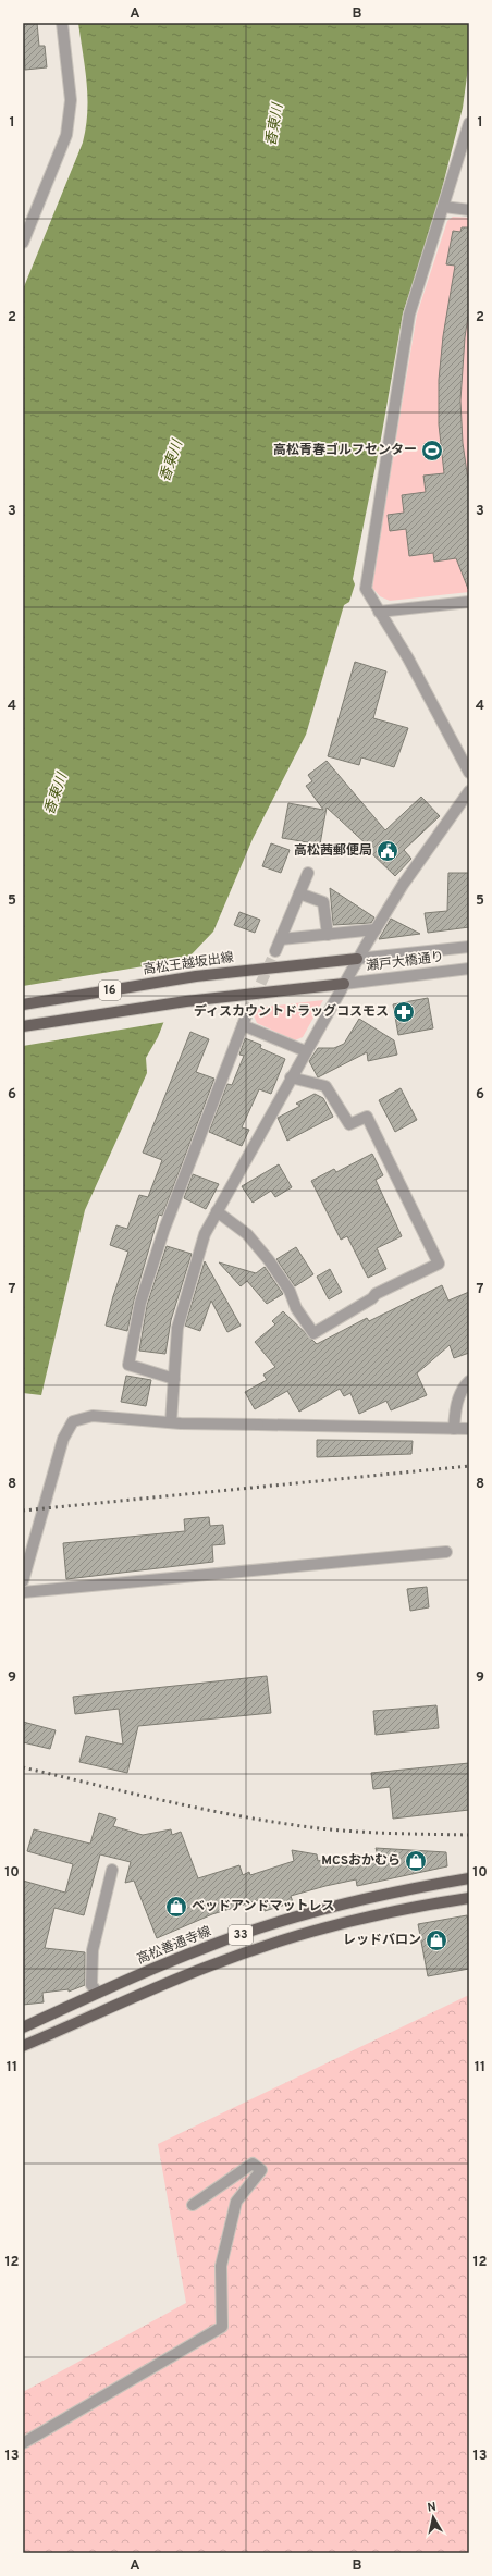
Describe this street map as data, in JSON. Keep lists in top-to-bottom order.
{
  "streets": {
    "main road": [
      "高松王越坂出線",
      "16",
      "33",
      "高松善通寺線"
    ],
    "street": ["瀬戸大橋通り"]
  },
  "crossings": [
    ["瀬戸大橋通り", "高松王越坂出線"],
    ["瀬戸大橋通り", "16"]
  ],
  "water": ["香東川"],
  "places": {
    "sports": ["高松青春ゴルフセンター"],
    "public building": ["高松茜郵便局"],
    "pharmacy": ["ディスカウントドラッグコスモス"],
    "shop": ["MCSおかむら", "ベッドアンドマットレス", "レッドバロン"]
  },
  "north": "top",
  "grid": {
    "columns": ["A", "B"],
    "rows": [
      "1",
      "2",
      "3",
      "4",
      "5",
      "6",
      "7",
      "8",
      "9",
      "10",
      "11",
      "12",
      "13"
    ]
  }
}
